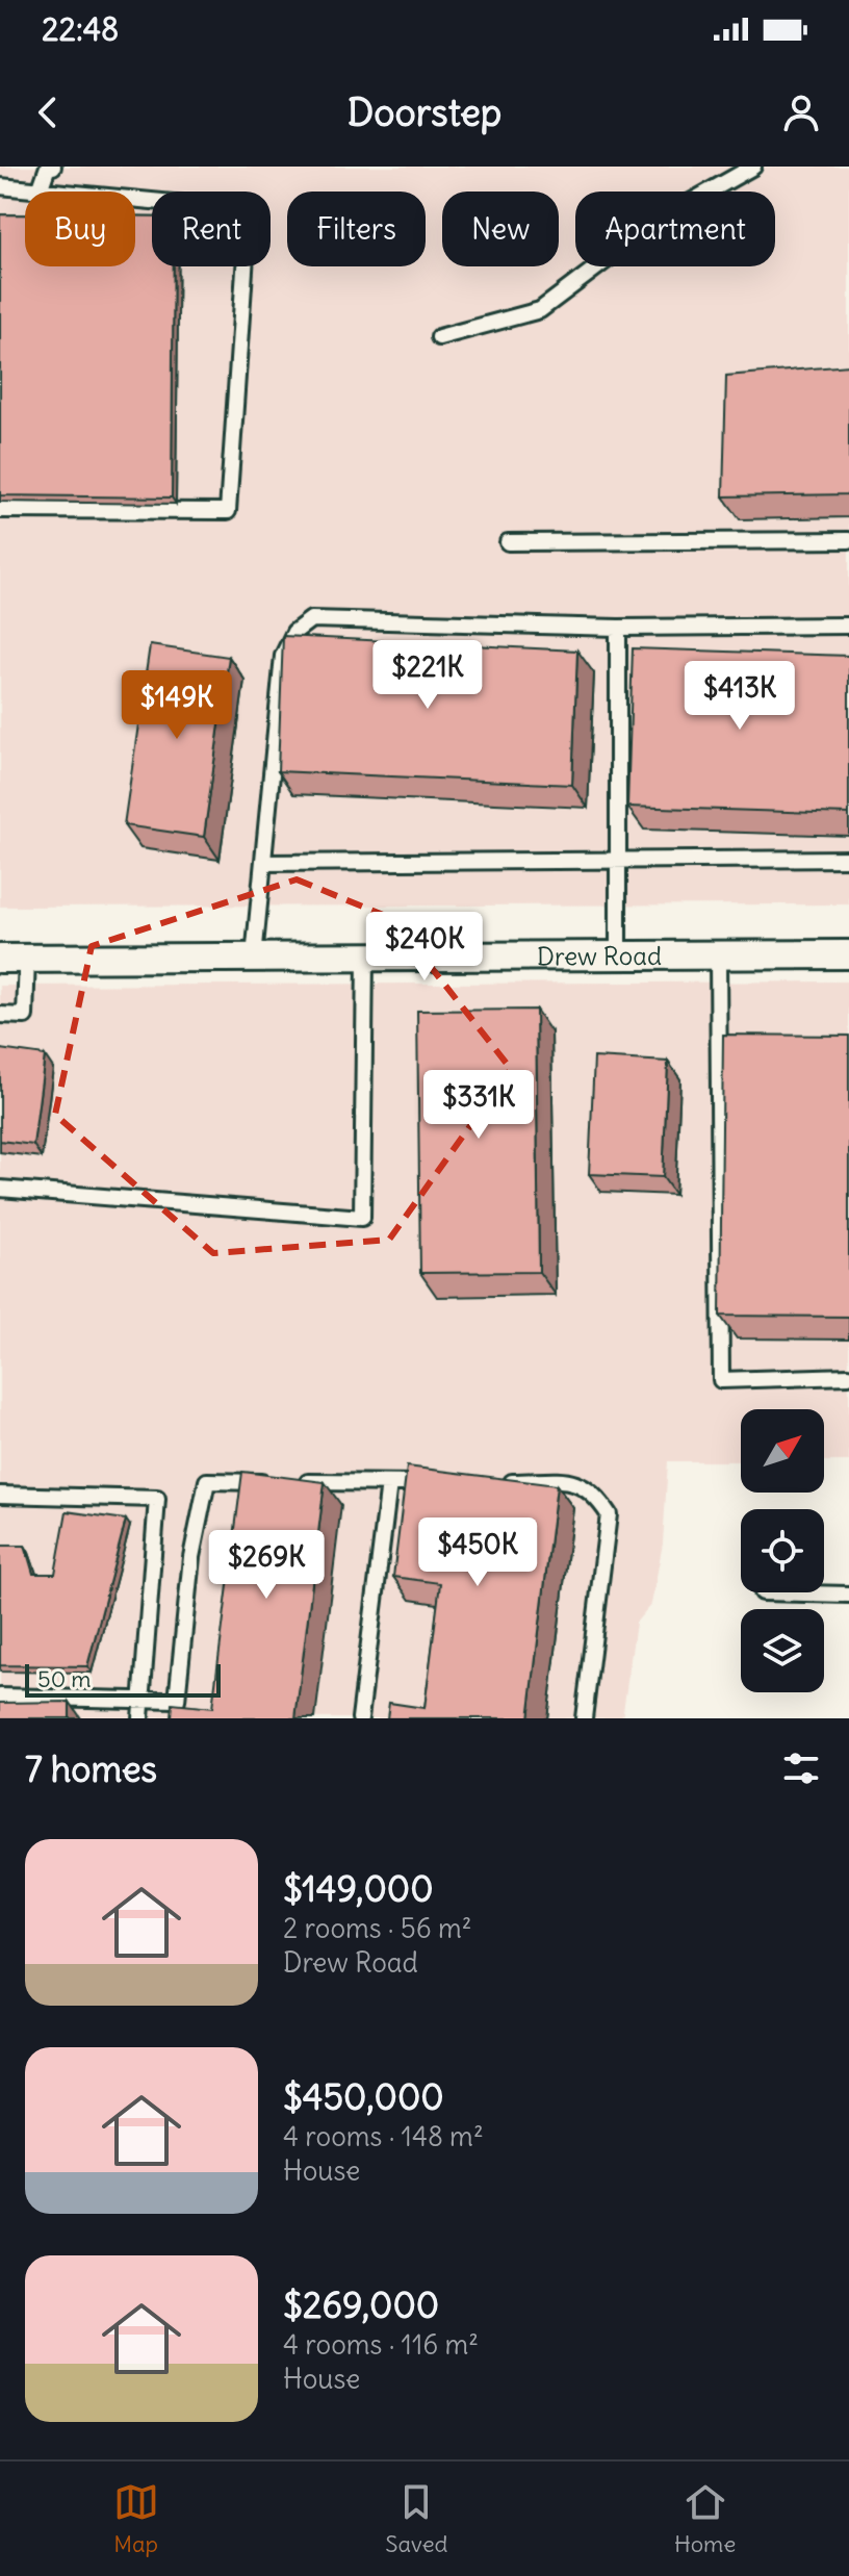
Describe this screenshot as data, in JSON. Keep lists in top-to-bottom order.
{
  "streets": {
    "street": ["Drew Road"]
  },
  "scale_bar": "50 m",
  "north": "top right",
  "page": {
    "status": "22:48",
    "header": "Doorstep",
    "chip": [
      "Buy",
      "Rent",
      "Filters",
      "New",
      "Apartment"
    ],
    "price": [
      "$221K",
      "$413K",
      "$149K",
      "$240K",
      "$331K",
      "$450K",
      "$269K"
    ],
    "scale": "50 m",
    "heading": "7 homes",
    "list": [
      {
        "name": "$149,000",
        "note": "2 rooms · 56 m² · Drew Road"
      },
      {
        "name": "$450,000",
        "note": "4 rooms · 148 m² · House"
      },
      {
        "name": "$269,000",
        "note": "4 rooms · 116 m² · House"
      }
    ],
    "tabs": ["Map", "Saved", "Home"]
  }
}
